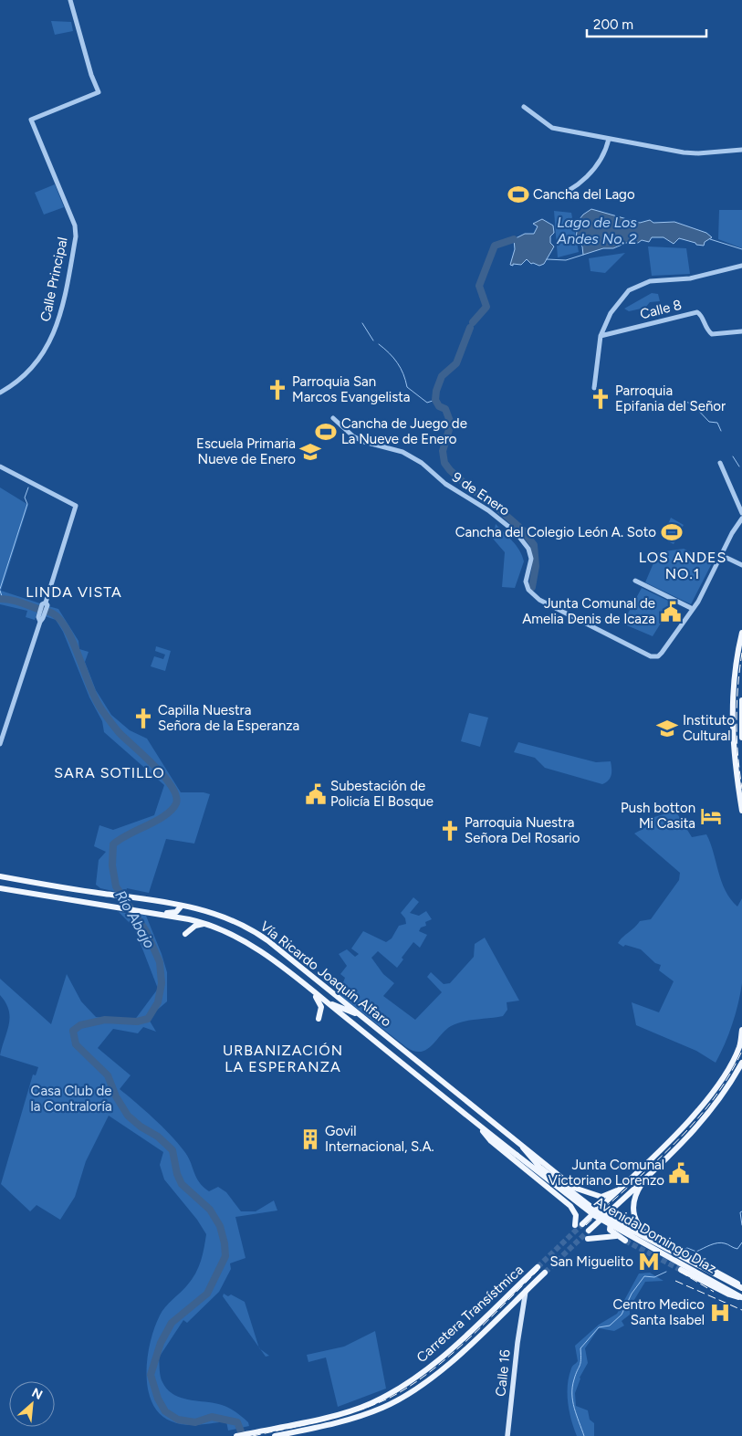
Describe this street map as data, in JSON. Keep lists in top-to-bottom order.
{
  "streets": {
    "main road": [
      "Vía Ricardo Joaquín Alfaro",
      "Avenida Domingo Díaz",
      "Carretera Transístmica",
      "Calle 16"
    ],
    "street": ["Calle Principal", "Calle 8", "9 de Enero"]
  },
  "crossings": [
    ["Vía Ricardo Joaquín Alfaro", "Avenida Domingo Díaz"],
    ["Carretera Transístmica", "Calle 16"]
  ],
  "districts": [
    "LOS ANDES NO.1",
    "LINDA VISTA",
    "SARA SOTILLO",
    "URBANIZACIÓN LA ESPERANZA"
  ],
  "water": ["Lago de Los Andes No. 2", "Río Abajo"],
  "parks": ["Casa Club de la Contraloría"],
  "places": {
    "sports": ["Cancha del Lago", "Cancha de Juego de La Nueve de Enero", "Cancha del Colegio León A. Soto"],
    "church": [
      "Parroquia San Marcos Evangelista",
      "Parroquia Epifania del Señor",
      "Capilla Nuestra Señora de la Esperanza",
      "Parroquia Nuestra Señora Del Rosario"
    ],
    "school or university": ["Escuela Primaria Nueve de Enero", "Instituto Cultural"],
    "public building": ["Junta Comunal de Amelia Denis de Icaza", "Subestación de Policía El Bosque", "Junta Comunal Victoriano Lorenzo"],
    "hotel": ["Push botton Mi Casita"],
    "building": ["Govil Internacional, S.A."],
    "metro station": ["San Miguelito"],
    "hospital": ["Centro Medico Santa Isabel"]
  },
  "scale_bar": "200 m",
  "north": "top right"
}
